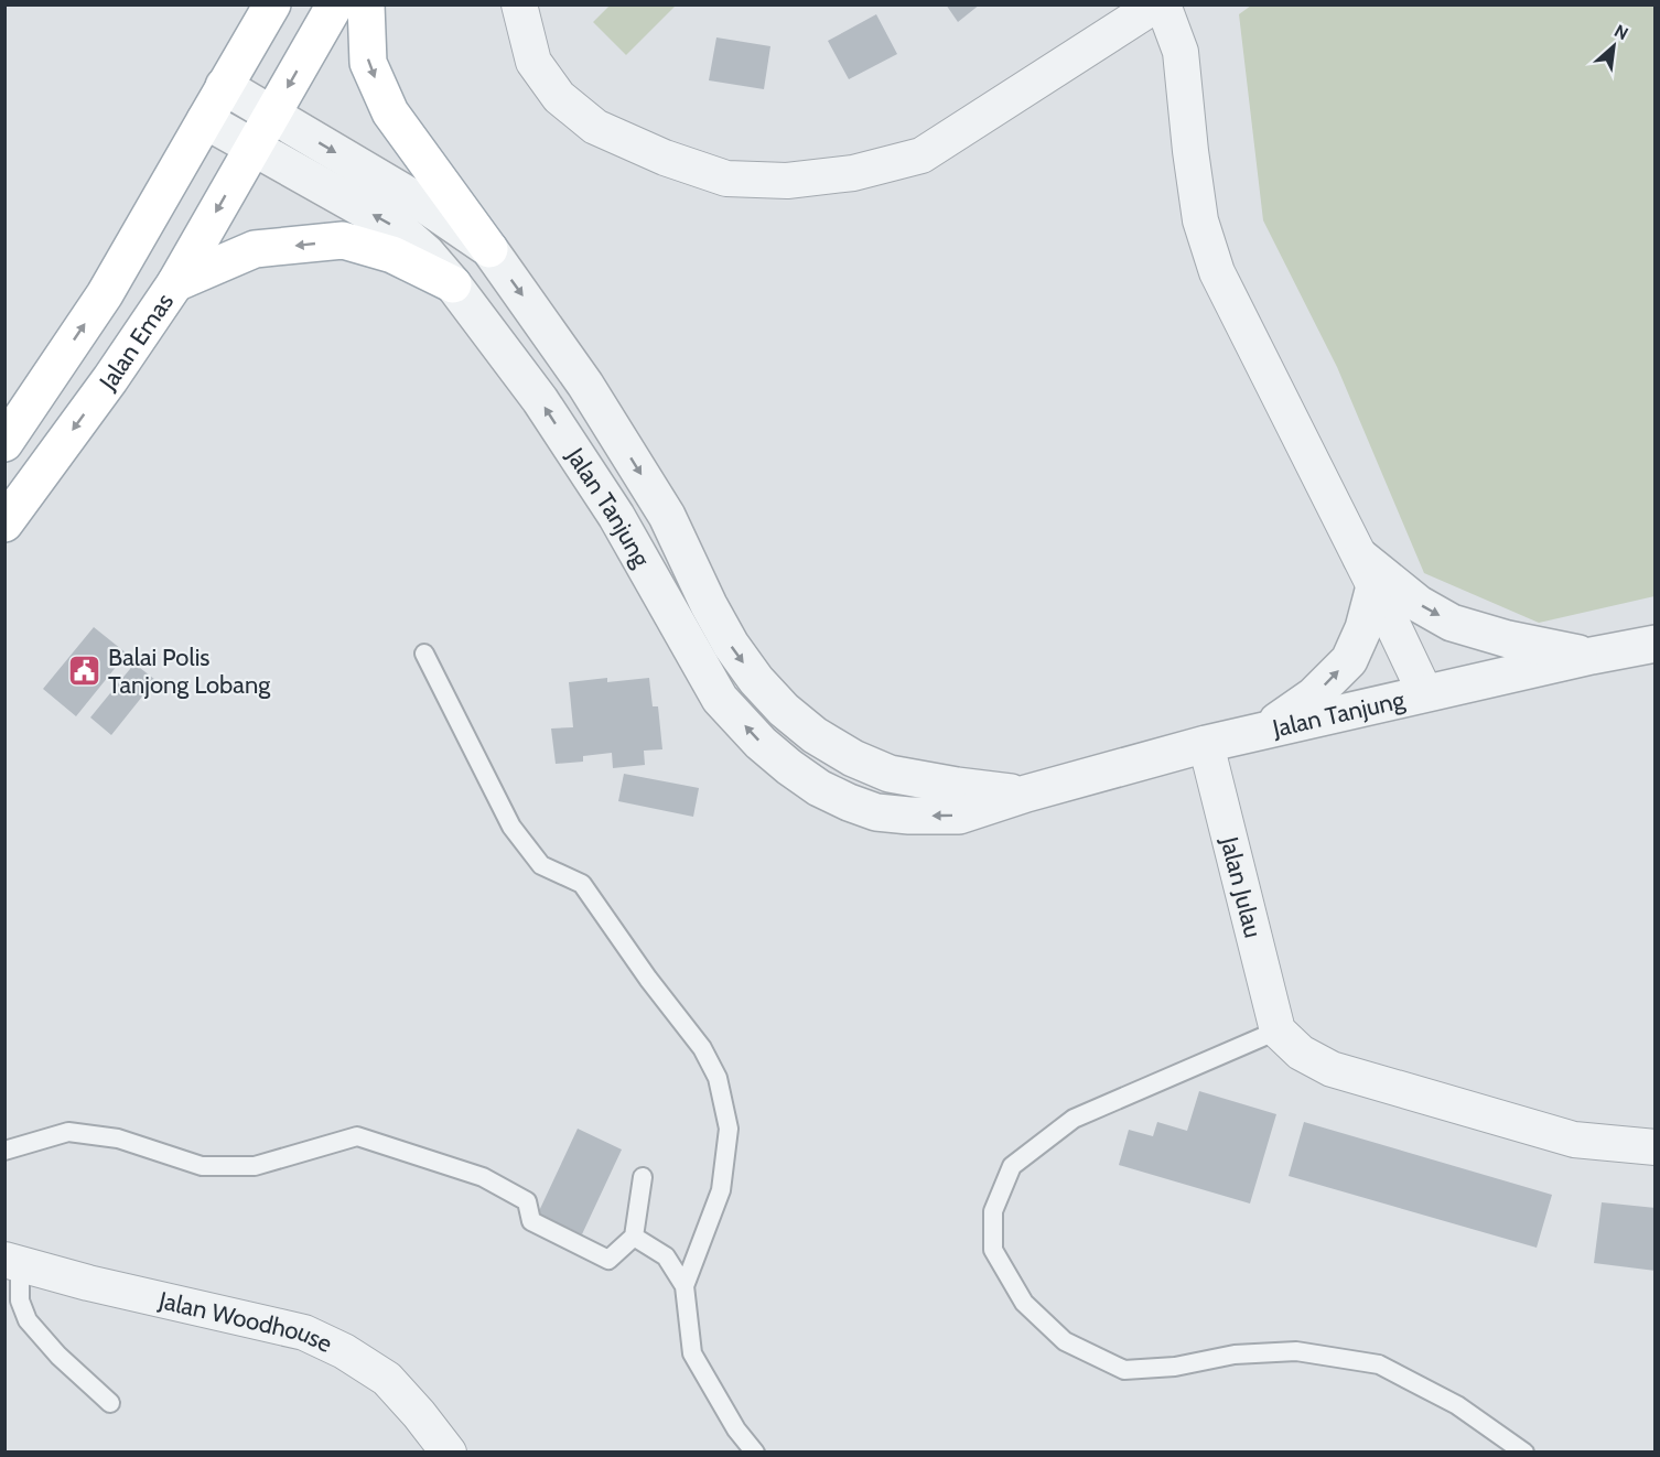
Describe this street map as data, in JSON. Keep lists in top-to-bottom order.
{
  "streets": {
    "main road": ["Jalan Emas"],
    "street": ["Jalan Tanjung", "Jalan Julau", "Jalan Woodhouse"]
  },
  "crossings": [
    ["Jalan Emas", "Jalan Tanjung"],
    ["Jalan Tanjung", "Jalan Julau"]
  ],
  "places": {
    "public building": ["Balai Polis Tanjong Lobang"]
  },
  "north": "top right"
}
